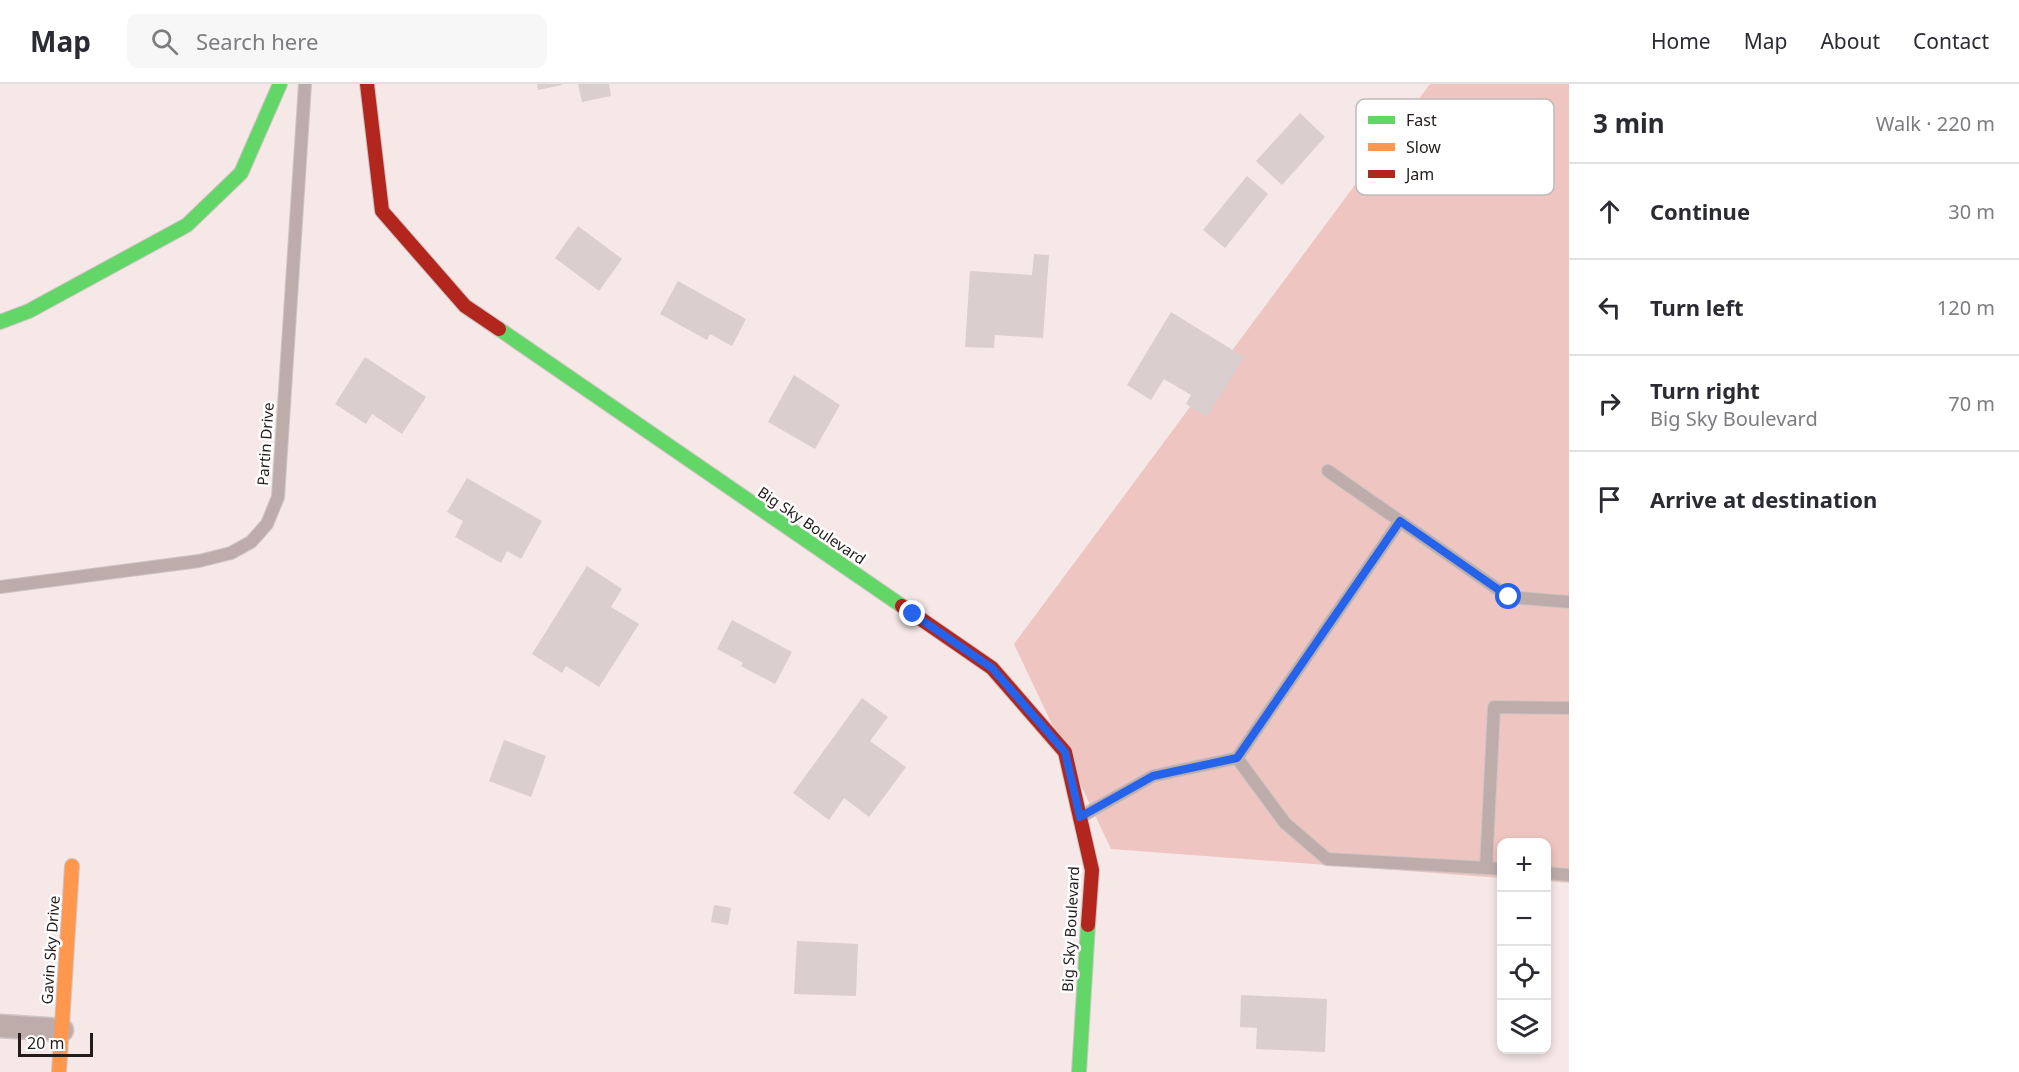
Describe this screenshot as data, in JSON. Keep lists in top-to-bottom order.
{
  "streets": {
    "street": ["Big Sky Boulevard", "Gavin Sky Drive"],
    "lane": ["Partin Drive"]
  },
  "legend": ["Fast", "Slow", "Jam"],
  "scale_bar": "20 m",
  "page": {
    "header": "Map",
    "search": "Search here",
    "nav": [
      "Home",
      "Map",
      "About",
      "Contact"
    ],
    "heading": ["3 min", "Walk · 220 m"],
    "list": [
      ["Continue", "30 m"],
      ["Turn left", "120 m"],
      ["Turn right", "Big Sky Boulevard", "70 m"],
      "Arrive at destination"
    ],
    "map_buttons": ["+", "−"],
    "scale": "20 m"
  }
}
